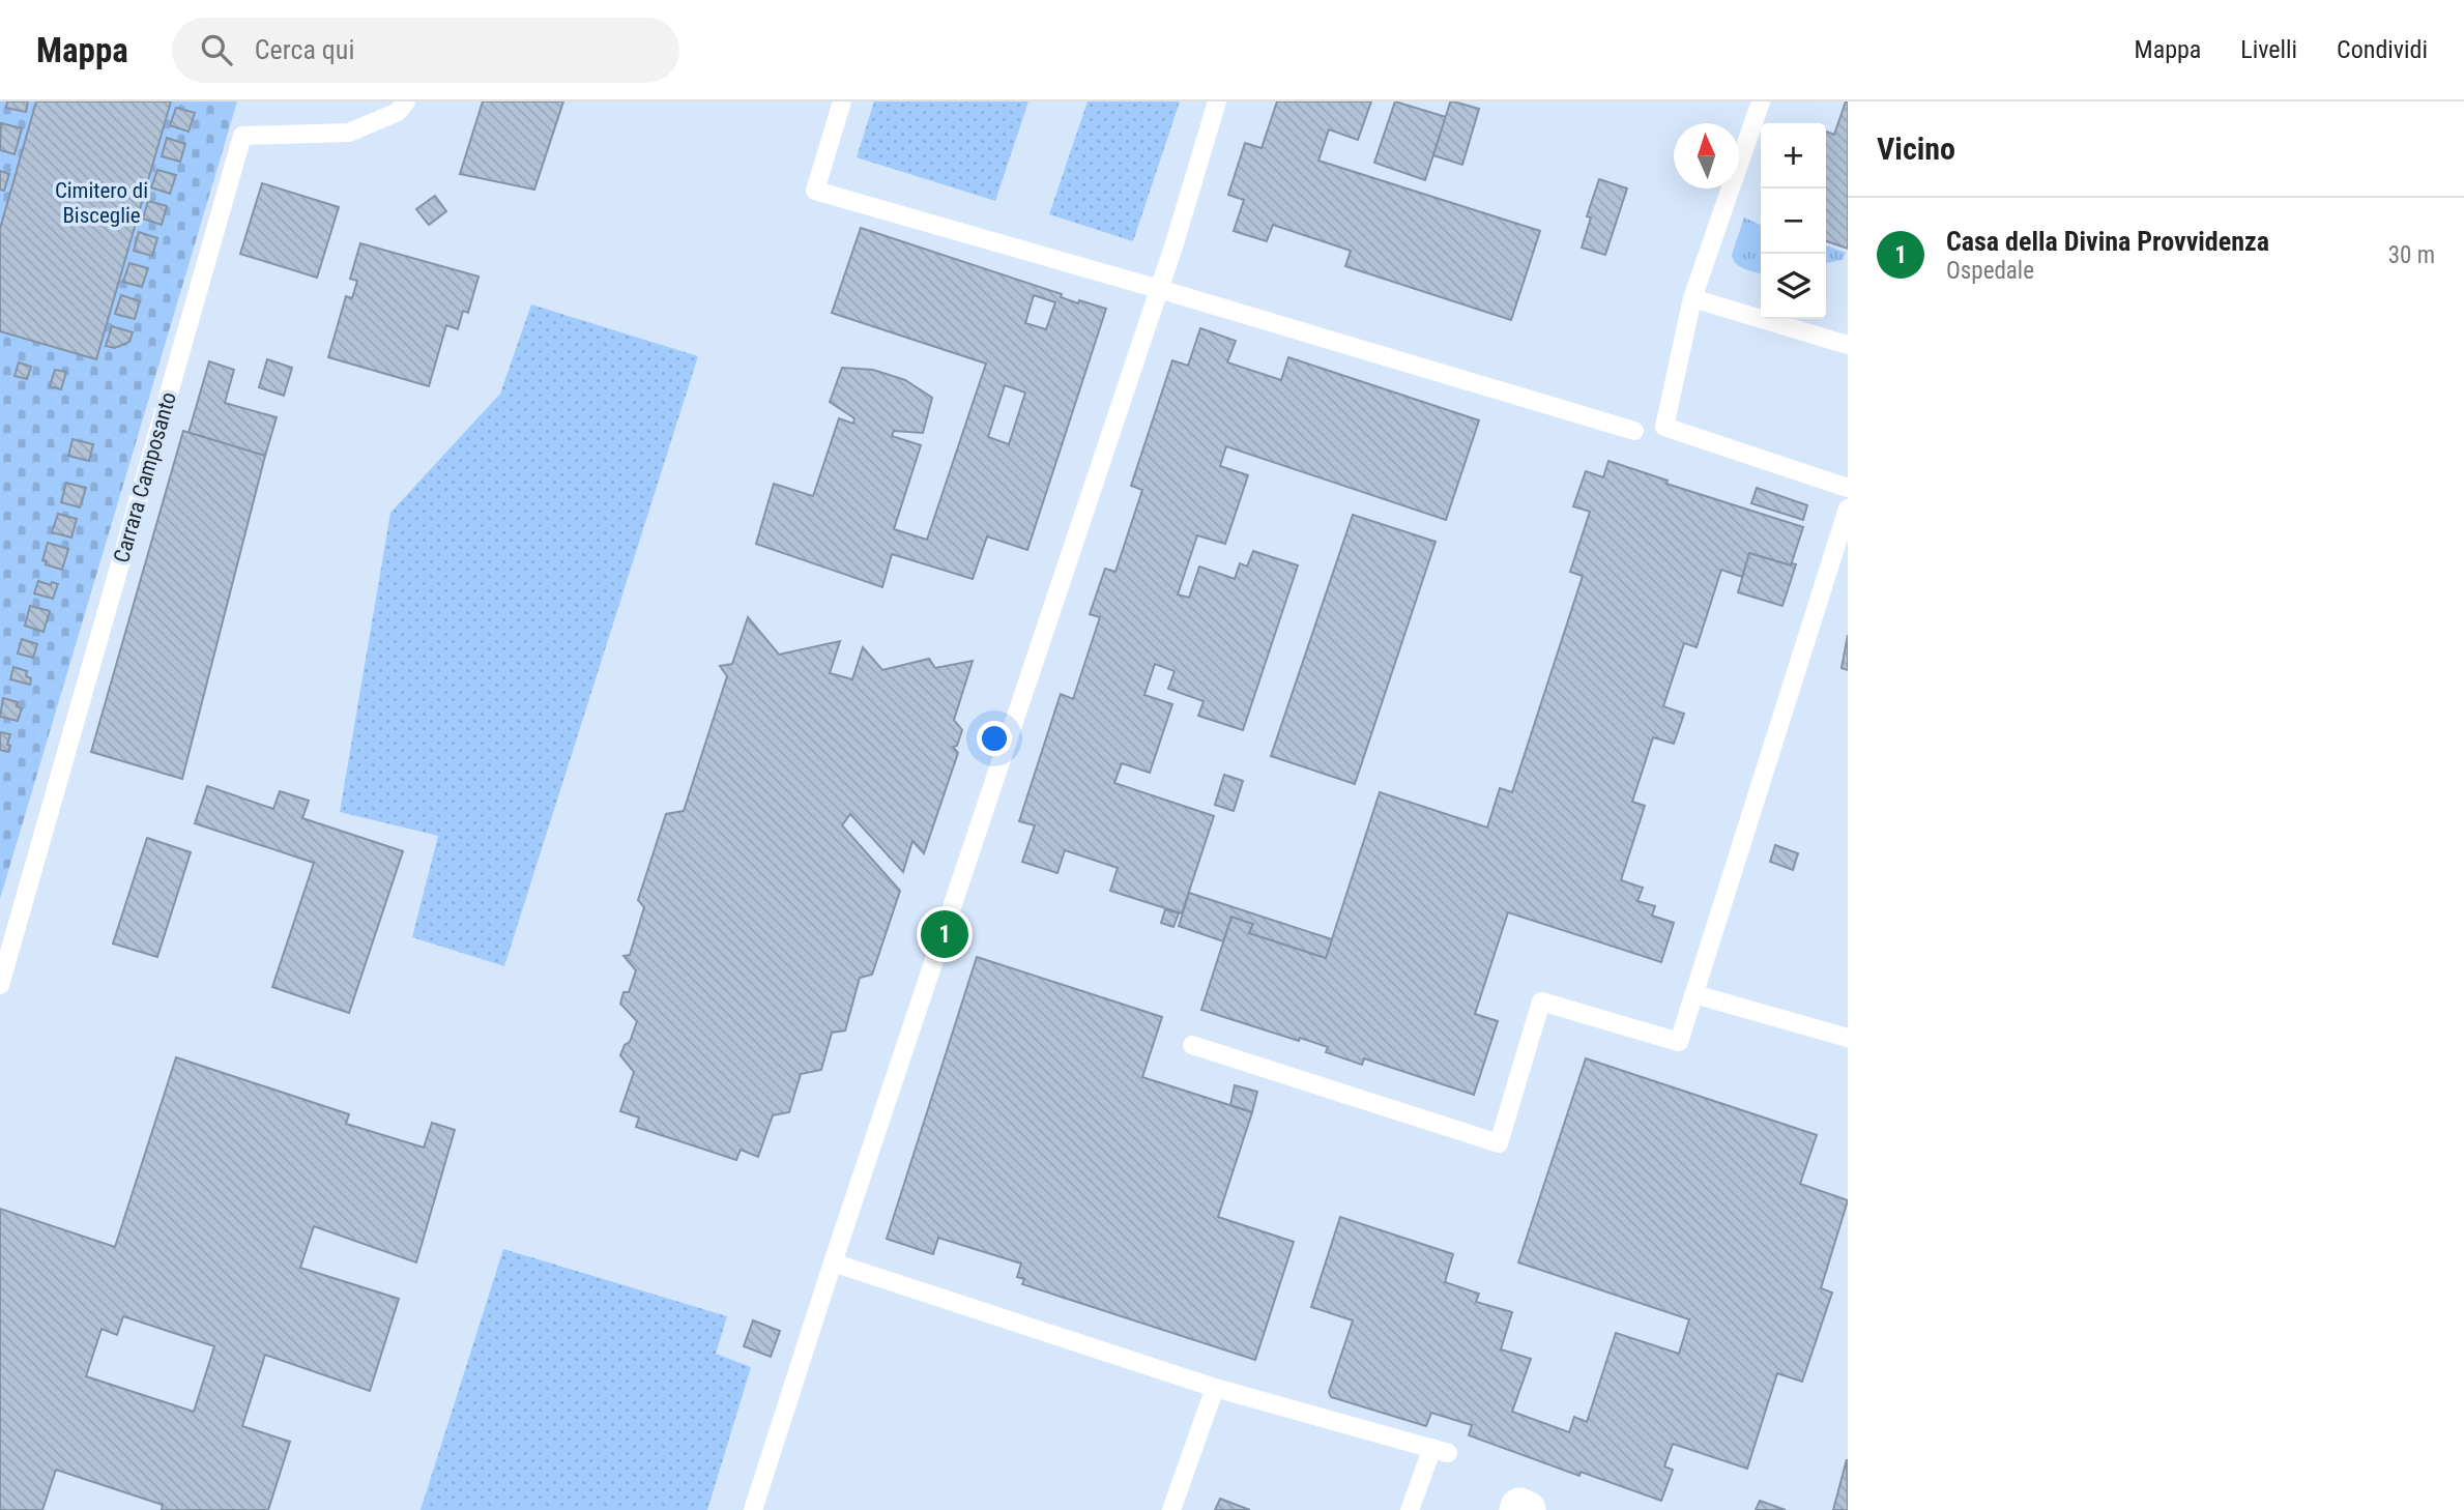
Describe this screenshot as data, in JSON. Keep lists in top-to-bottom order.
{
  "streets": {
    "lane": ["Carrara Camposanto"]
  },
  "parks": ["Cimitero di Bisceglie"],
  "north": "top",
  "page": {
    "header": "Mappa",
    "search": "Cerca qui",
    "nav": ["Mappa", "Livelli", "Condividi"],
    "heading": "Vicino",
    "map_buttons": ["+", "−"],
    "list": [
      {
        "mark": "1",
        "name": "Casa della Divina Provvidenza",
        "note": "Ospedale",
        "value": "30 m"
      }
    ],
    "pins": "1"
  }
}
